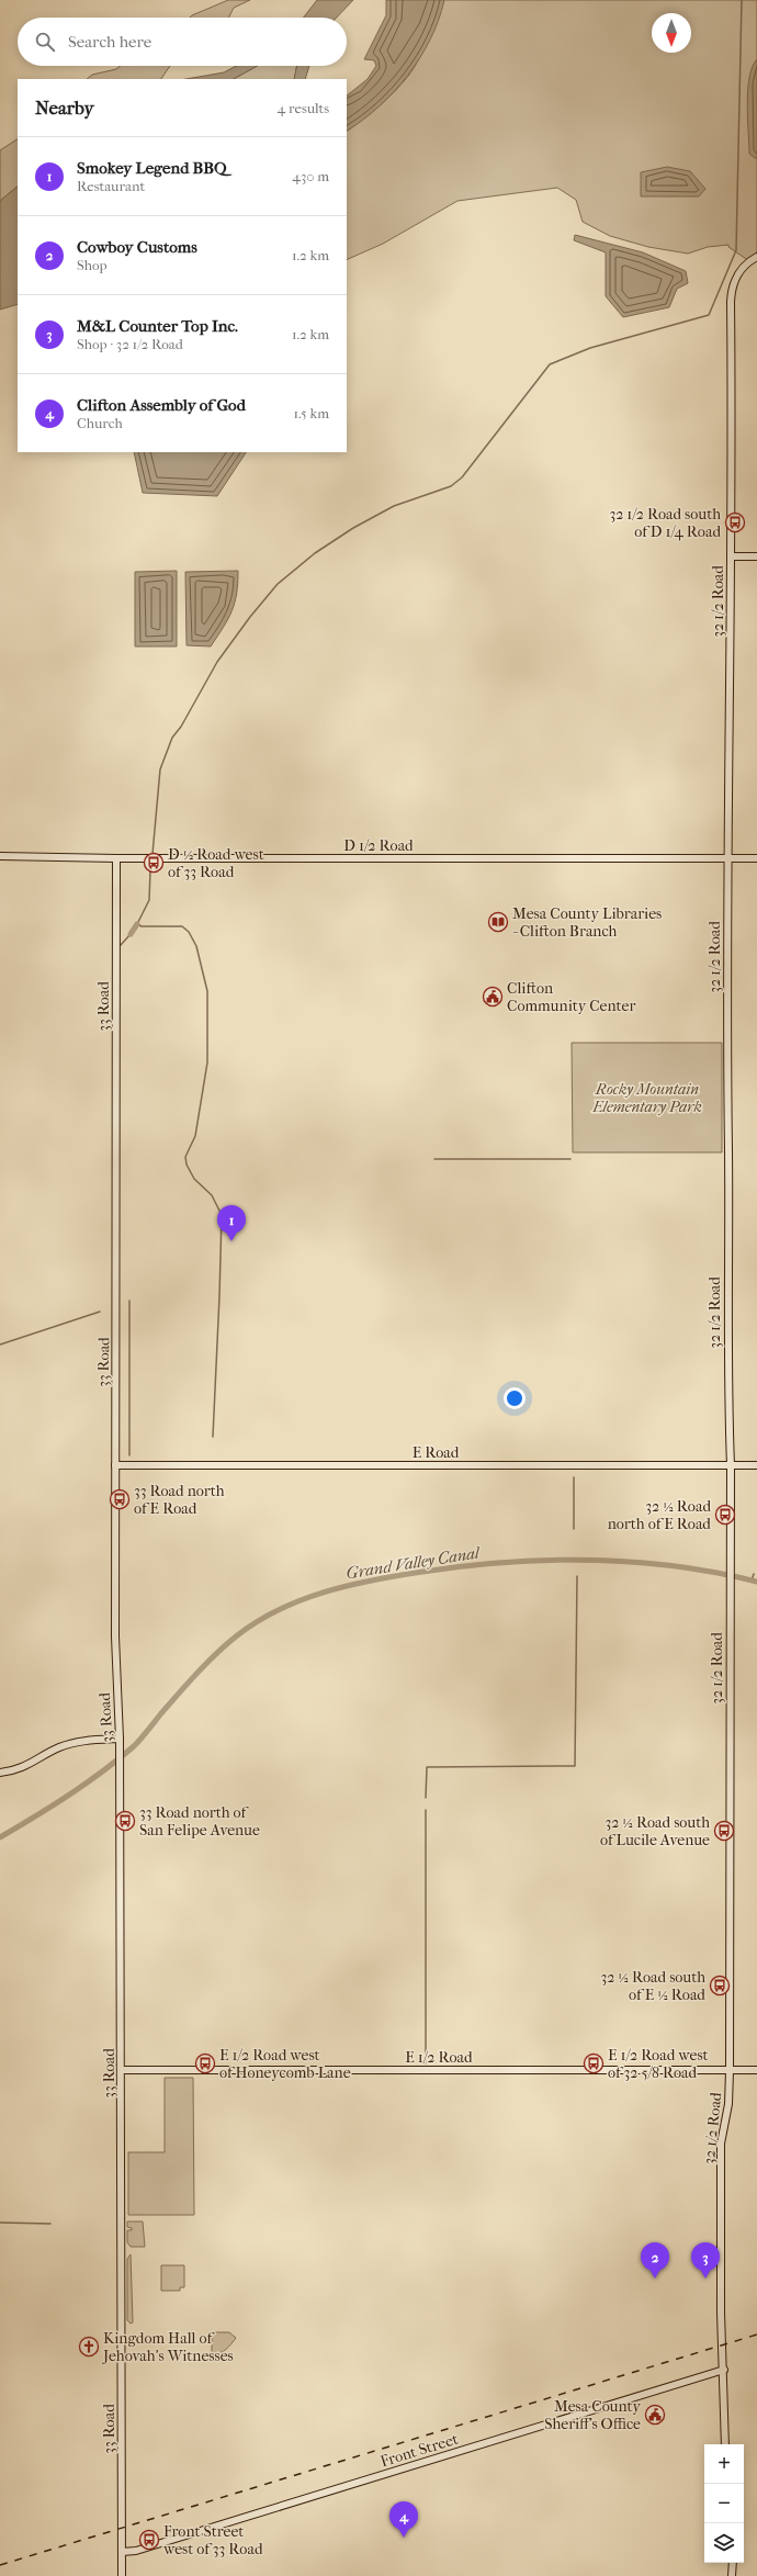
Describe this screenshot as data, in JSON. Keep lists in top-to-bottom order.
{
  "streets": {
    "street": [
      "32 1/2 Road",
      "D 1/2 Road",
      "33 Road",
      "E Road",
      "E 1/2 Road",
      "Front Street"
    ]
  },
  "crossings": [
    ["32 1/2 Road", "D 1/2 Road"],
    ["32 1/2 Road", "E Road"],
    ["32 1/2 Road", "E 1/2 Road"],
    ["32 1/2 Road", "Front Street"],
    ["D 1/2 Road", "33 Road"],
    ["33 Road", "E Road"],
    ["33 Road", "E 1/2 Road"],
    ["33 Road", "Front Street"]
  ],
  "water": ["Grand Valley Canal"],
  "parks": ["Rocky Mountain Elementary Park"],
  "places": {
    "bus stop": [
      "32 1/2 Road south of D 1/4 Road",
      "D ½ Road west of 33 Road",
      "33 Road north of E Road",
      "32 ½ Road north of E Road",
      "33 Road north of San Felipe Avenue",
      "32 ½ Road south of Lucile Avenue",
      "32 ½ Road south of E ½ Road",
      "E 1/2 Road west of Honeycomb Lane",
      "E 1/2 Road west of 32 5/8 Road",
      "Front Street west of 33 Road"
    ],
    "library": ["Mesa County Libraries - Clifton Branch"],
    "public building": ["Clifton Community Center", "Mesa County Sheriff's Office"],
    "church": ["Kingdom Hall of Jehovah's Witnesses"]
  },
  "north": "bottom",
  "page": {
    "search": "Search here",
    "heading": ["Nearby", "4 results"],
    "list": [
      {
        "mark": "1",
        "name": "Smokey Legend BBQ",
        "note": "Restaurant",
        "value": "430 m"
      },
      {
        "mark": "2",
        "name": "Cowboy Customs",
        "note": "Shop",
        "value": "1.2 km"
      },
      {
        "mark": "3",
        "name": "M&L Counter Top Inc.",
        "note": "Shop · 32 1/2 Road",
        "value": "1.2 km"
      },
      {
        "mark": "4",
        "name": "Clifton Assembly of God",
        "note": "Church",
        "value": "1.5 km"
      }
    ],
    "pins": [
      "1",
      "2",
      "3",
      "4"
    ],
    "map_buttons": ["+", "−"]
  }
}
